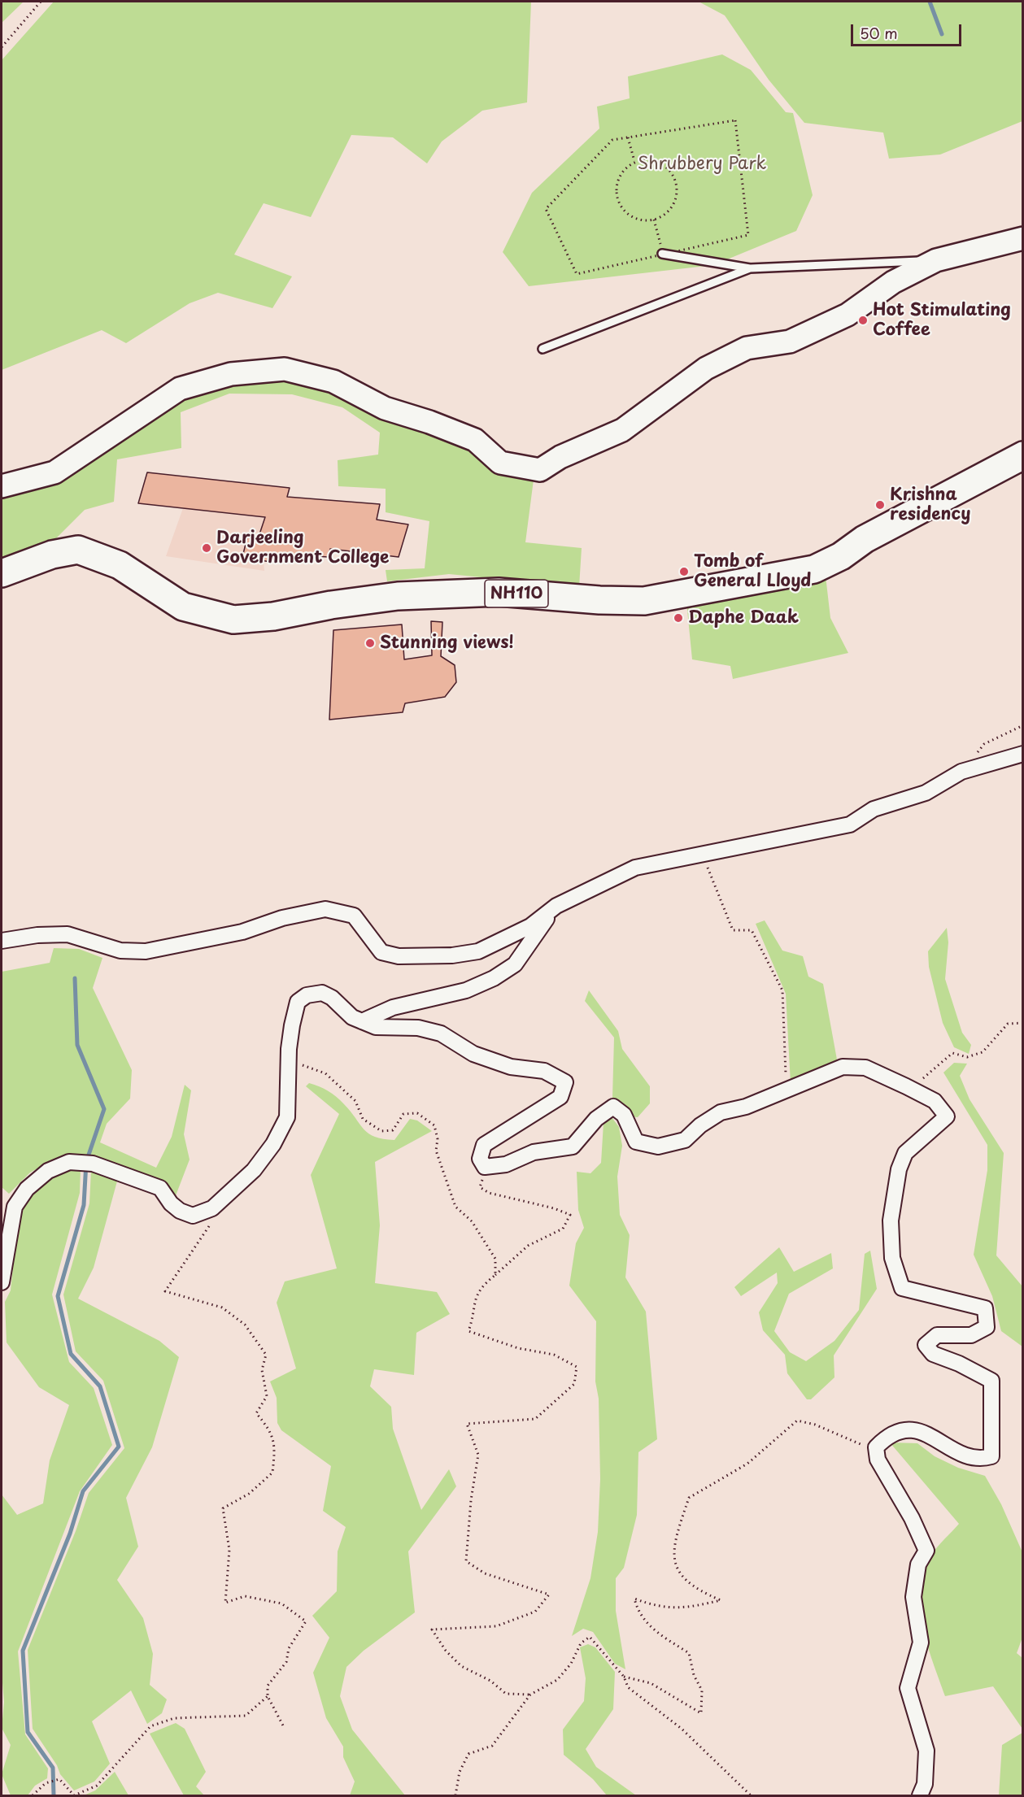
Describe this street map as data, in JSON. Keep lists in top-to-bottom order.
{
  "streets": {
    "highway": ["NH110"]
  },
  "parks": ["Shrubbery Park"],
  "places": [
    "Hot Stimulating Coffee",
    "Krishna residency",
    "Darjeeling Government College",
    "Tomb of General Lloyd",
    "Daphe Daak",
    "Stunning views!"
  ],
  "scale_bar": "50 m"
}
